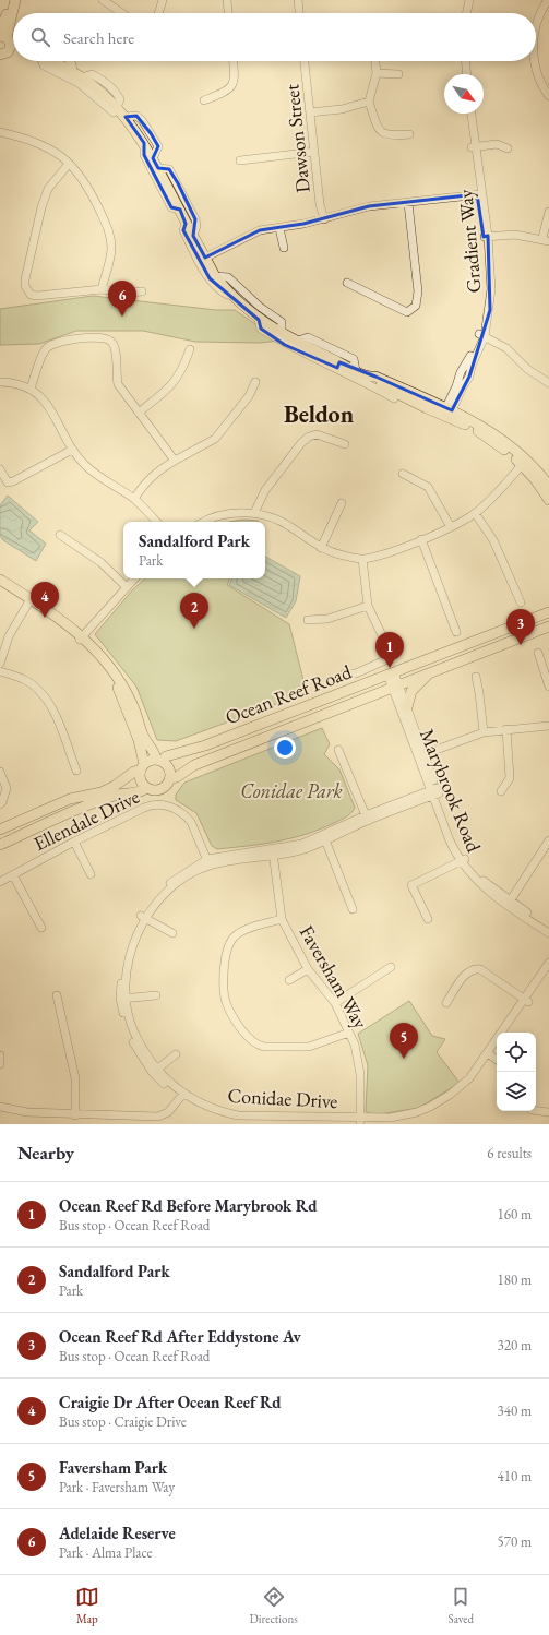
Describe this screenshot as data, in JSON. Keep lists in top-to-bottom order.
{
  "streets": {
    "main road": ["Ocean Reef Road"],
    "street": [
      "Dawson Street",
      "Gradient Way",
      "Marybrook Road",
      "Ellendale Drive",
      "Faversham Way",
      "Conidae Drive"
    ]
  },
  "crossings": [
    ["Ocean Reef Road", "Marybrook Road"],
    ["Marybrook Road", "Conidae Drive"],
    ["Ellendale Drive", "Conidae Drive"],
    ["Faversham Way", "Conidae Drive"]
  ],
  "districts": ["Beldon"],
  "parks": ["Conidae Park"],
  "north": "bottom right",
  "page": {
    "search": "Search here",
    "pins": [
      "6",
      "4",
      "2",
      "3",
      "1",
      "5"
    ],
    "popup": ["Sandalford Park", "Park"],
    "heading": ["Nearby", "6 results"],
    "list": [
      {
        "mark": "1",
        "name": "Ocean Reef Rd Before Marybrook Rd",
        "note": "Bus stop · Ocean Reef Road",
        "value": "160 m"
      },
      {
        "mark": "2",
        "name": "Sandalford Park",
        "note": "Park",
        "value": "180 m"
      },
      {
        "mark": "3",
        "name": "Ocean Reef Rd After Eddystone Av",
        "note": "Bus stop · Ocean Reef Road",
        "value": "320 m"
      },
      {
        "mark": "4",
        "name": "Craigie Dr After Ocean Reef Rd",
        "note": "Bus stop · Craigie Drive",
        "value": "340 m"
      },
      {
        "mark": "5",
        "name": "Faversham Park",
        "note": "Park · Faversham Way",
        "value": "410 m"
      },
      {
        "mark": "6",
        "name": "Adelaide Reserve",
        "note": "Park · Alma Place",
        "value": "570 m"
      }
    ],
    "nav": ["Map", "Directions", "Saved"]
  }
}
